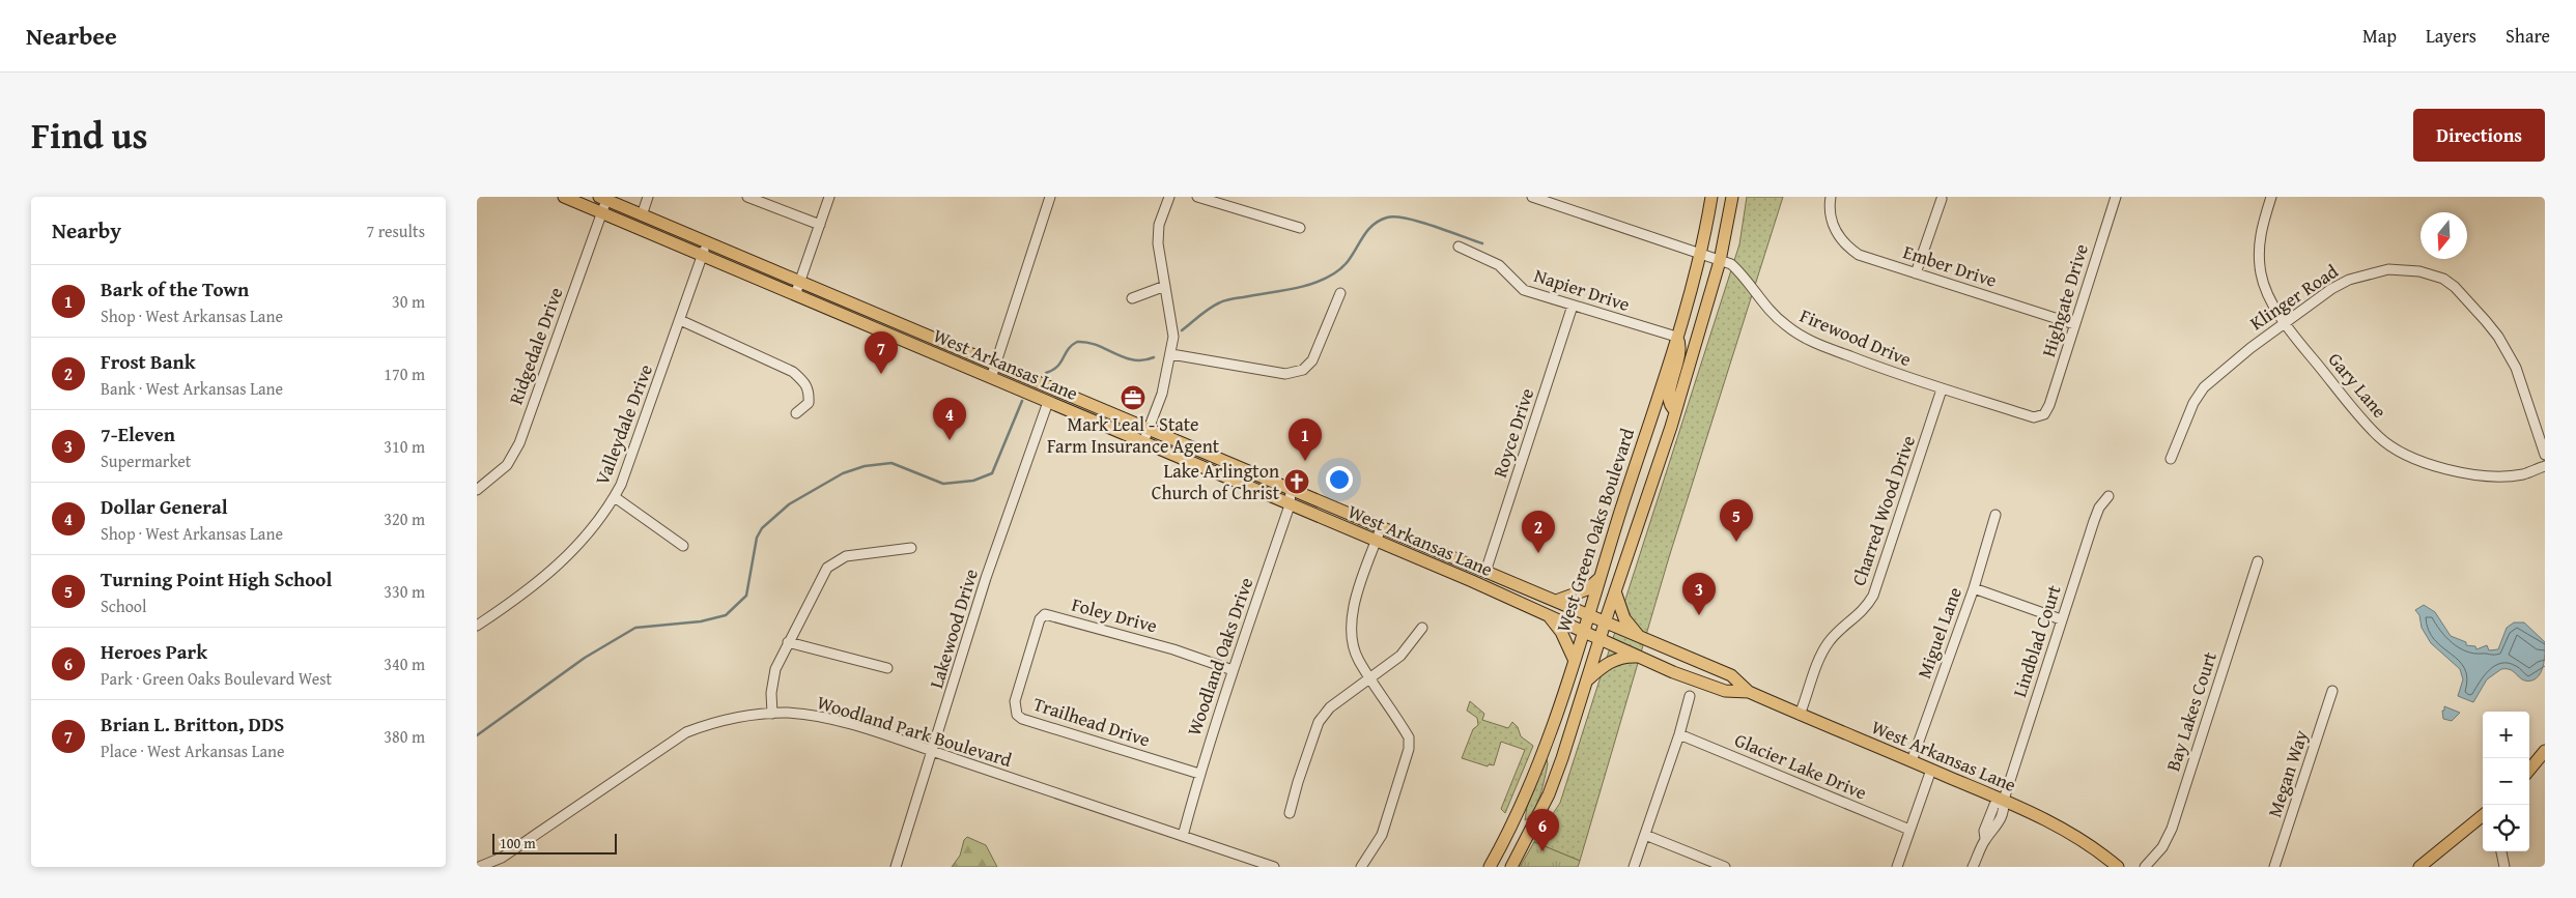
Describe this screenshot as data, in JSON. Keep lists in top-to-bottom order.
{
  "streets": {
    "main road": ["West Arkansas Lane", "West Green Oaks Boulevard"],
    "street": [
      "Ember Drive",
      "Napier Drive",
      "Klinger Road",
      "Highgate Drive",
      "Firewood Drive",
      "Ridgedale Drive",
      "Gary Lane",
      "Valleydale Drive",
      "Royce Drive",
      "Charred Wood Drive",
      "Foley Drive",
      "Lakewood Drive",
      "Miguel Lane",
      "Lindblad Court",
      "Woodland Oaks Drive",
      "Bay Lakes Court",
      "Trailhead Drive",
      "Woodland Park Boulevard",
      "Glacier Lake Drive",
      "Megan Way"
    ]
  },
  "crossings": [
    ["Ember Drive", "Highgate Drive"],
    ["Napier Drive", "Royce Drive"],
    ["Napier Drive", "West Green Oaks Boulevard"],
    ["Klinger Road", "Gary Lane"],
    ["Highgate Drive", "Firewood Drive"],
    ["Firewood Drive", "Charred Wood Drive"],
    ["Firewood Drive", "West Green Oaks Boulevard"],
    ["Ridgedale Drive", "West Arkansas Lane"],
    ["West Arkansas Lane", "Valleydale Drive"],
    ["West Arkansas Lane", "Royce Drive"],
    ["West Arkansas Lane", "Charred Wood Drive"],
    ["West Arkansas Lane", "West Green Oaks Boulevard"],
    ["West Arkansas Lane", "Lakewood Drive"],
    ["West Arkansas Lane", "Miguel Lane"],
    ["West Arkansas Lane", "Lindblad Court"],
    ["West Arkansas Lane", "Woodland Oaks Drive"],
    ["Foley Drive", "Woodland Oaks Drive"],
    ["Foley Drive", "Trailhead Drive"],
    ["Lakewood Drive", "Woodland Park Boulevard"],
    ["Woodland Oaks Drive", "Trailhead Drive"],
    ["Woodland Oaks Drive", "Woodland Park Boulevard"]
  ],
  "places": {
    "office": ["Mark Leal - State Farm Insurance Agent"],
    "church": ["Lake Arlington Church of Christ"]
  },
  "scale_bar": "100 m",
  "north": "bottom",
  "page": {
    "header": "Nearbee",
    "nav": ["Map", "Layers", "Share"],
    "title": "Find us",
    "buttons": "Directions",
    "heading": ["Nearby", "7 results"],
    "list": [
      {
        "mark": "1",
        "name": "Bark of the Town",
        "note": "Shop · West Arkansas Lane",
        "value": "30 m"
      },
      {
        "mark": "2",
        "name": "Frost Bank",
        "note": "Bank · West Arkansas Lane",
        "value": "170 m"
      },
      {
        "mark": "3",
        "name": "7-Eleven",
        "note": "Supermarket",
        "value": "310 m"
      },
      {
        "mark": "4",
        "name": "Dollar General",
        "note": "Shop · West Arkansas Lane",
        "value": "320 m"
      },
      {
        "mark": "5",
        "name": "Turning Point High School",
        "note": "School",
        "value": "330 m"
      },
      {
        "mark": "6",
        "name": "Heroes Park",
        "note": "Park · Green Oaks Boulevard West",
        "value": "340 m"
      },
      {
        "mark": "7",
        "name": "Brian L. Britton, DDS",
        "note": "Place · West Arkansas Lane",
        "value": "380 m"
      }
    ],
    "pins": [
      "7",
      "4",
      "1",
      "5",
      "2",
      "3",
      "6"
    ],
    "map_buttons": ["+", "−"],
    "scale": "100 m"
  }
}
